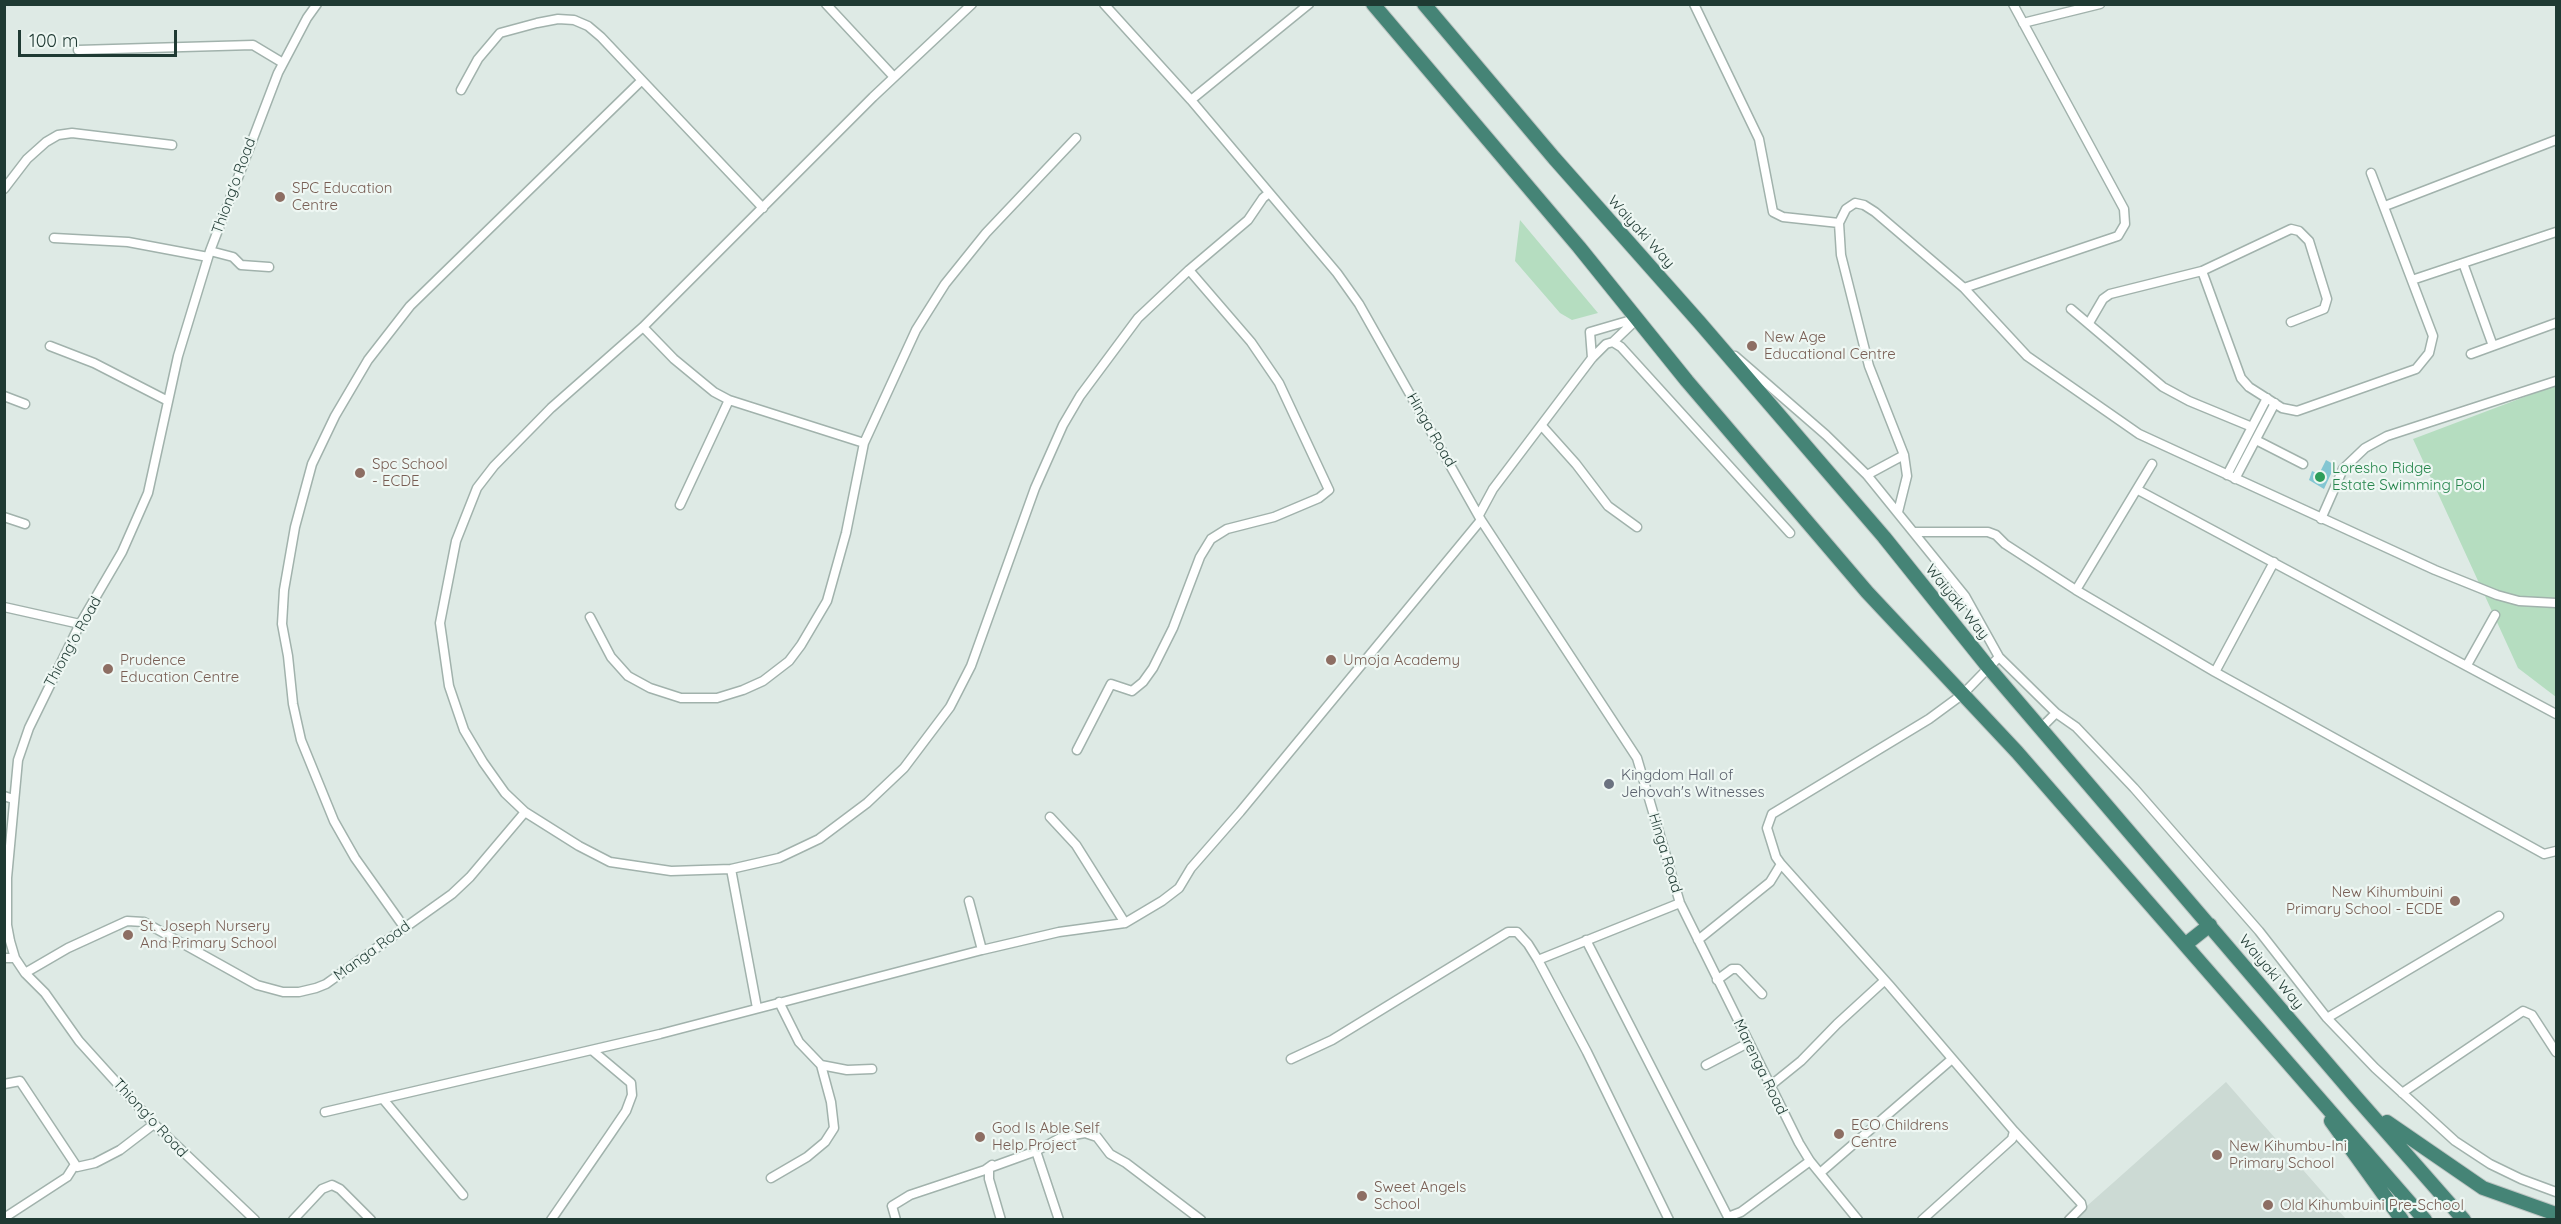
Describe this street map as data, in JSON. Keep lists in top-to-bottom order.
{
  "streets": {
    "highway": ["Waiyaki Way"],
    "street": [
      "Thiong'o Road",
      "Hinga Road",
      "Manga Road",
      "Marenga Road"
    ]
  },
  "crossings": [
    ["Thiong'o Road", "Manga Road"],
    ["Hinga Road", "Marenga Road"]
  ],
  "places": [
    "SPC Education Centre",
    "New Age Educational Centre",
    "Spc School - ECDE",
    "Loresho Ridge Estate Swimming Pool",
    "Umoja Academy",
    "Prudence Education Centre",
    "Kingdom Hall of Jehovah's Witnesses",
    "New Kihumbuini Primary School - ECDE",
    "St. Joseph Nursery And Primary School",
    "ECO Childrens Centre",
    "God Is Able Self Help Project",
    "New Kihumbu-Ini Primary School",
    "Sweet Angels School",
    "Old Kihumbuini Pre-School"
  ],
  "scale_bar": "100 m"
}
